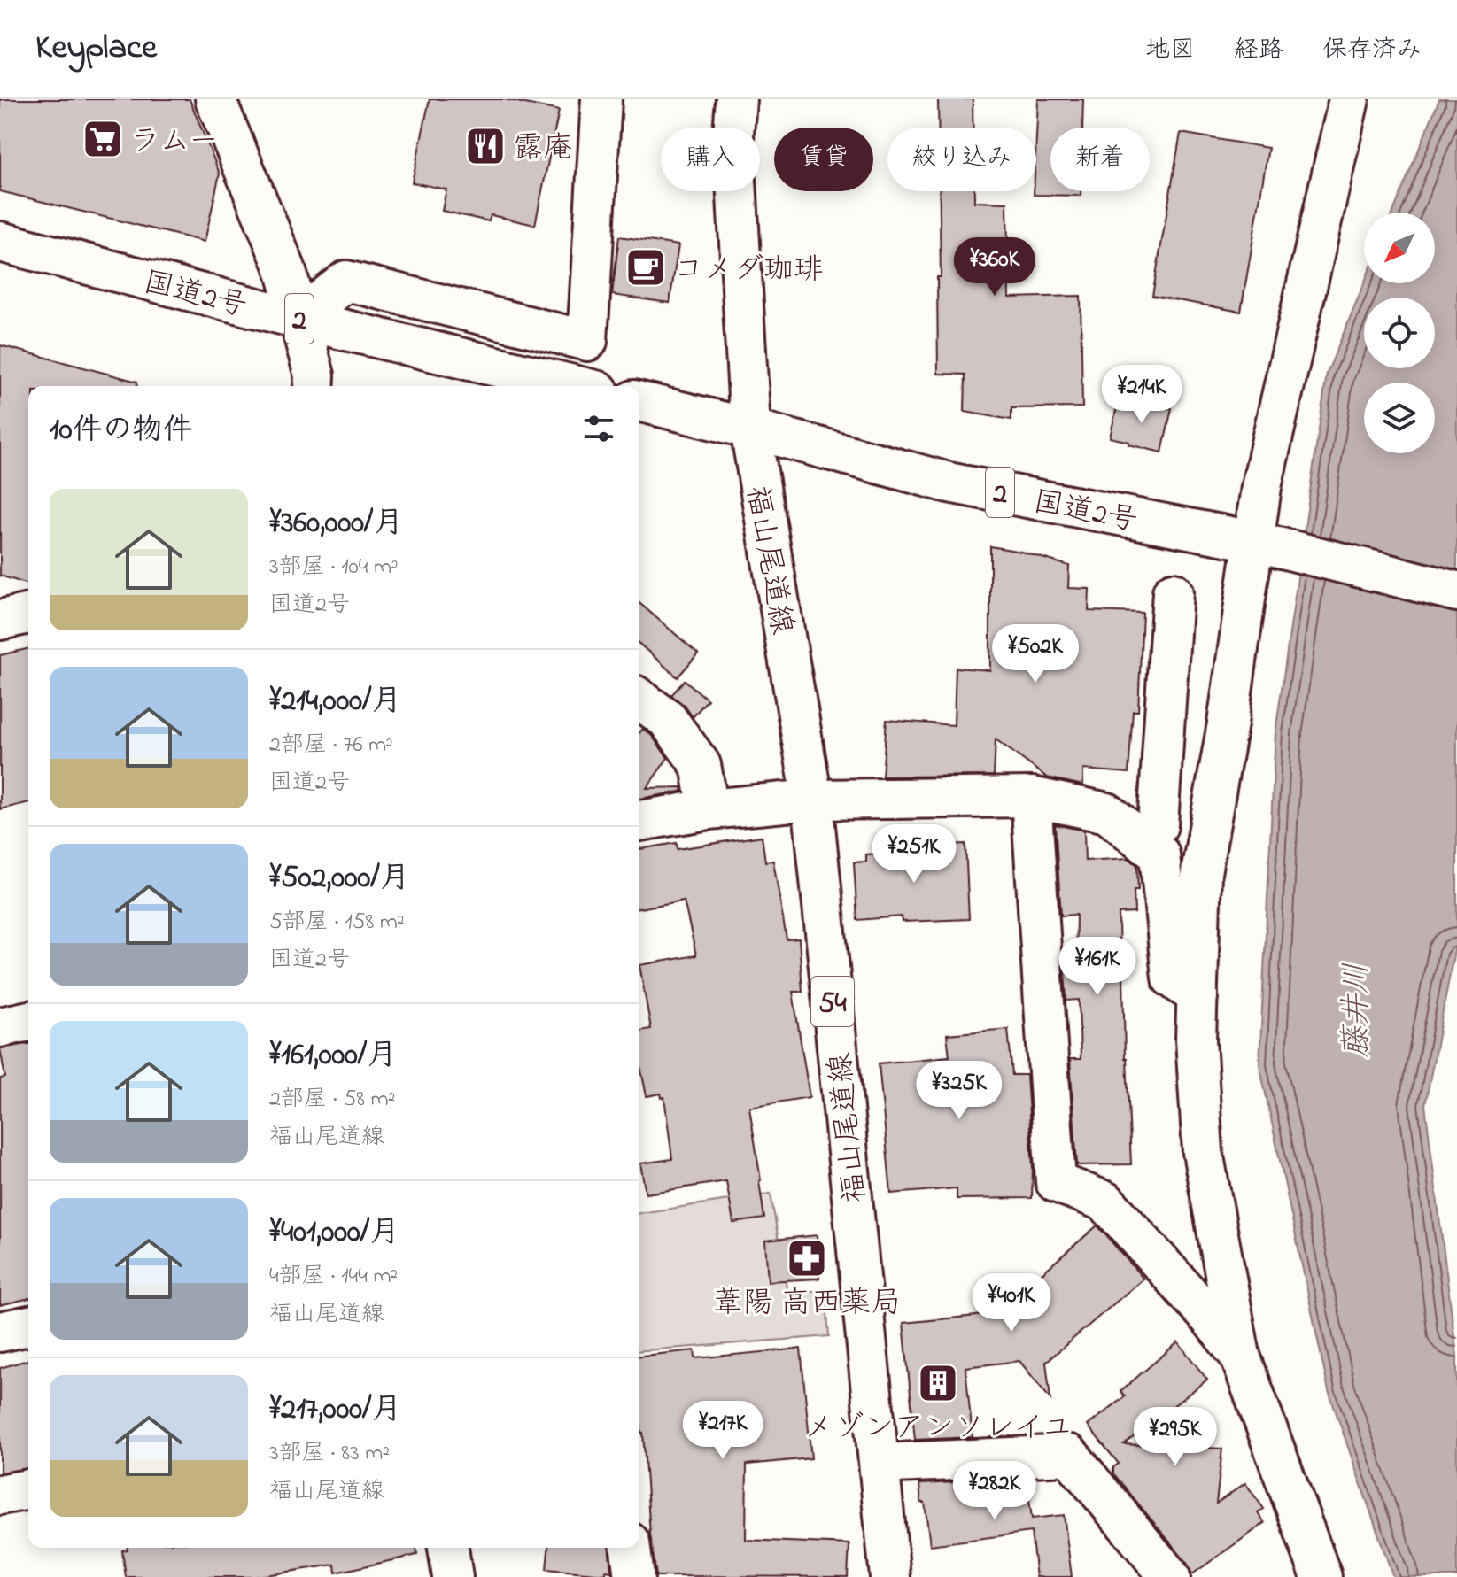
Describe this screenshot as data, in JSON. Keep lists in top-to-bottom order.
{
  "streets": {
    "main road": [
      "国道2号",
      "2",
      "福山尾道線",
      "54"
    ]
  },
  "crossings": [
    ["国道2号", "福山尾道線"]
  ],
  "water": ["藤井川"],
  "places": {
    "supermarket": ["ラムー"],
    "restaurant": ["露庵"],
    "cafe": ["コメダ珈琲"],
    "pharmacy": ["葦陽 高西薬局"],
    "building": ["メゾンアンソレイユ"]
  },
  "north": "bottom left",
  "page": {
    "header": "Keyplace",
    "nav": ["地図", "経路", "保存済み"],
    "chip": [
      "購入",
      "賃貸",
      "絞り込み",
      "新着"
    ],
    "price": [
      "¥360K",
      "¥214K",
      "¥502K",
      "¥251K",
      "¥161K",
      "¥325K",
      "¥401K",
      "¥217K",
      "¥295K",
      "¥282K"
    ],
    "heading": "10件の物件",
    "list": [
      {
        "name": "¥360,000/月",
        "note": "3部屋 · 104 m² · 国道2号"
      },
      {
        "name": "¥214,000/月",
        "note": "2部屋 · 76 m² · 国道2号"
      },
      {
        "name": "¥502,000/月",
        "note": "5部屋 · 158 m² · 国道2号"
      },
      {
        "name": "¥161,000/月",
        "note": "2部屋 · 58 m² · 福山尾道線"
      },
      {
        "name": "¥401,000/月",
        "note": "4部屋 · 144 m² · 福山尾道線"
      },
      {
        "name": "¥217,000/月",
        "note": "3部屋 · 83 m² · 福山尾道線"
      }
    ]
  }
}
